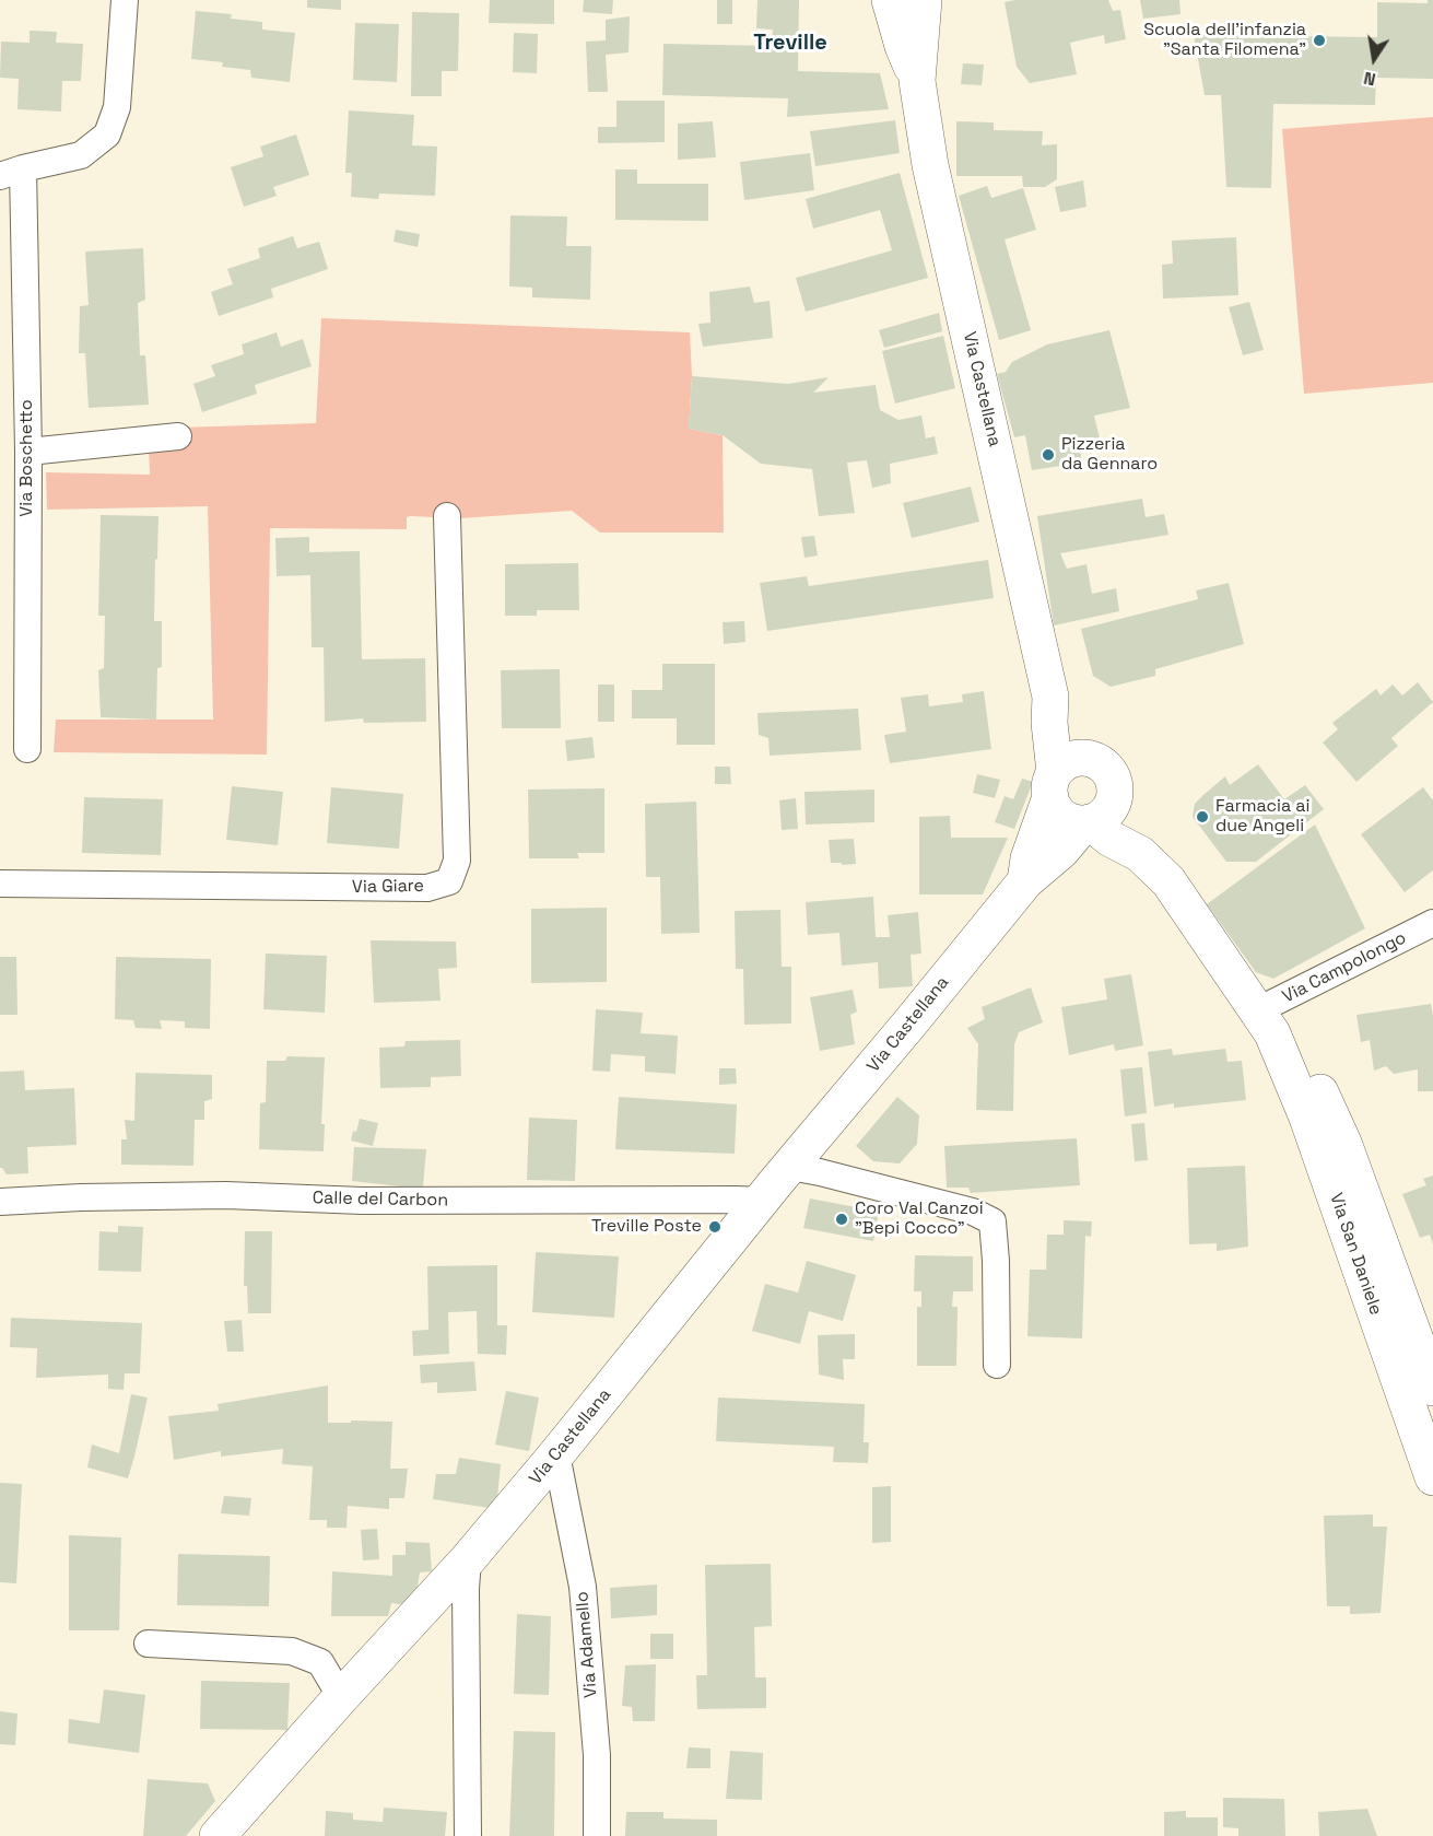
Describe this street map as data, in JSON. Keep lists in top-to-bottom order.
{
  "streets": {
    "street": [
      "Via Castellana",
      "Via Boschetto",
      "Via Giare",
      "Via Campolongo",
      "Calle del Carbon",
      "Via San Daniele",
      "Via Adamello"
    ]
  },
  "crossings": [
    ["Via Castellana", "Calle del Carbon"],
    ["Via Castellana", "Via San Daniele"],
    ["Via Castellana", "Via Adamello"],
    ["Via Campolongo", "Via San Daniele"]
  ],
  "districts": ["Treville"],
  "places": [
    "Scuola dell'infanzia \"Santa Filomena\"",
    "Pizzeria da Gennaro",
    "Farmacia ai due Angeli",
    "Coro Val Canzoi \"Bepi Cocco\"",
    "Treville Poste"
  ],
  "north": "bottom"
}
